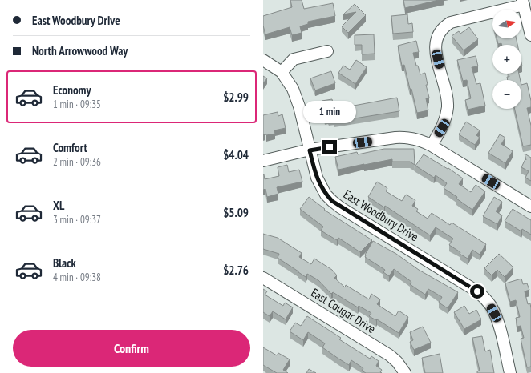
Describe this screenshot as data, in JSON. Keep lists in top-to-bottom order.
{
  "streets": {
    "street": ["East Woodbury Drive", "East Cougar Drive"]
  },
  "north": "right",
  "page": {
    "banner": ["East Woodbury Drive", "North Arrowwood Way"],
    "map_buttons": ["+", "−"],
    "list": [
      {
        "name": "Economy",
        "note": "1 min · 09:35",
        "value": "$2.99"
      },
      {
        "name": "Comfort",
        "note": "2 min · 09:36",
        "value": "$4.04"
      },
      {
        "name": "XL",
        "note": "3 min · 09:37",
        "value": "$5.09"
      },
      {
        "name": "Black",
        "note": "4 min · 09:38",
        "value": "$2.76"
      }
    ],
    "bubble": "1 min",
    "buttons": "Confirm"
  }
}
